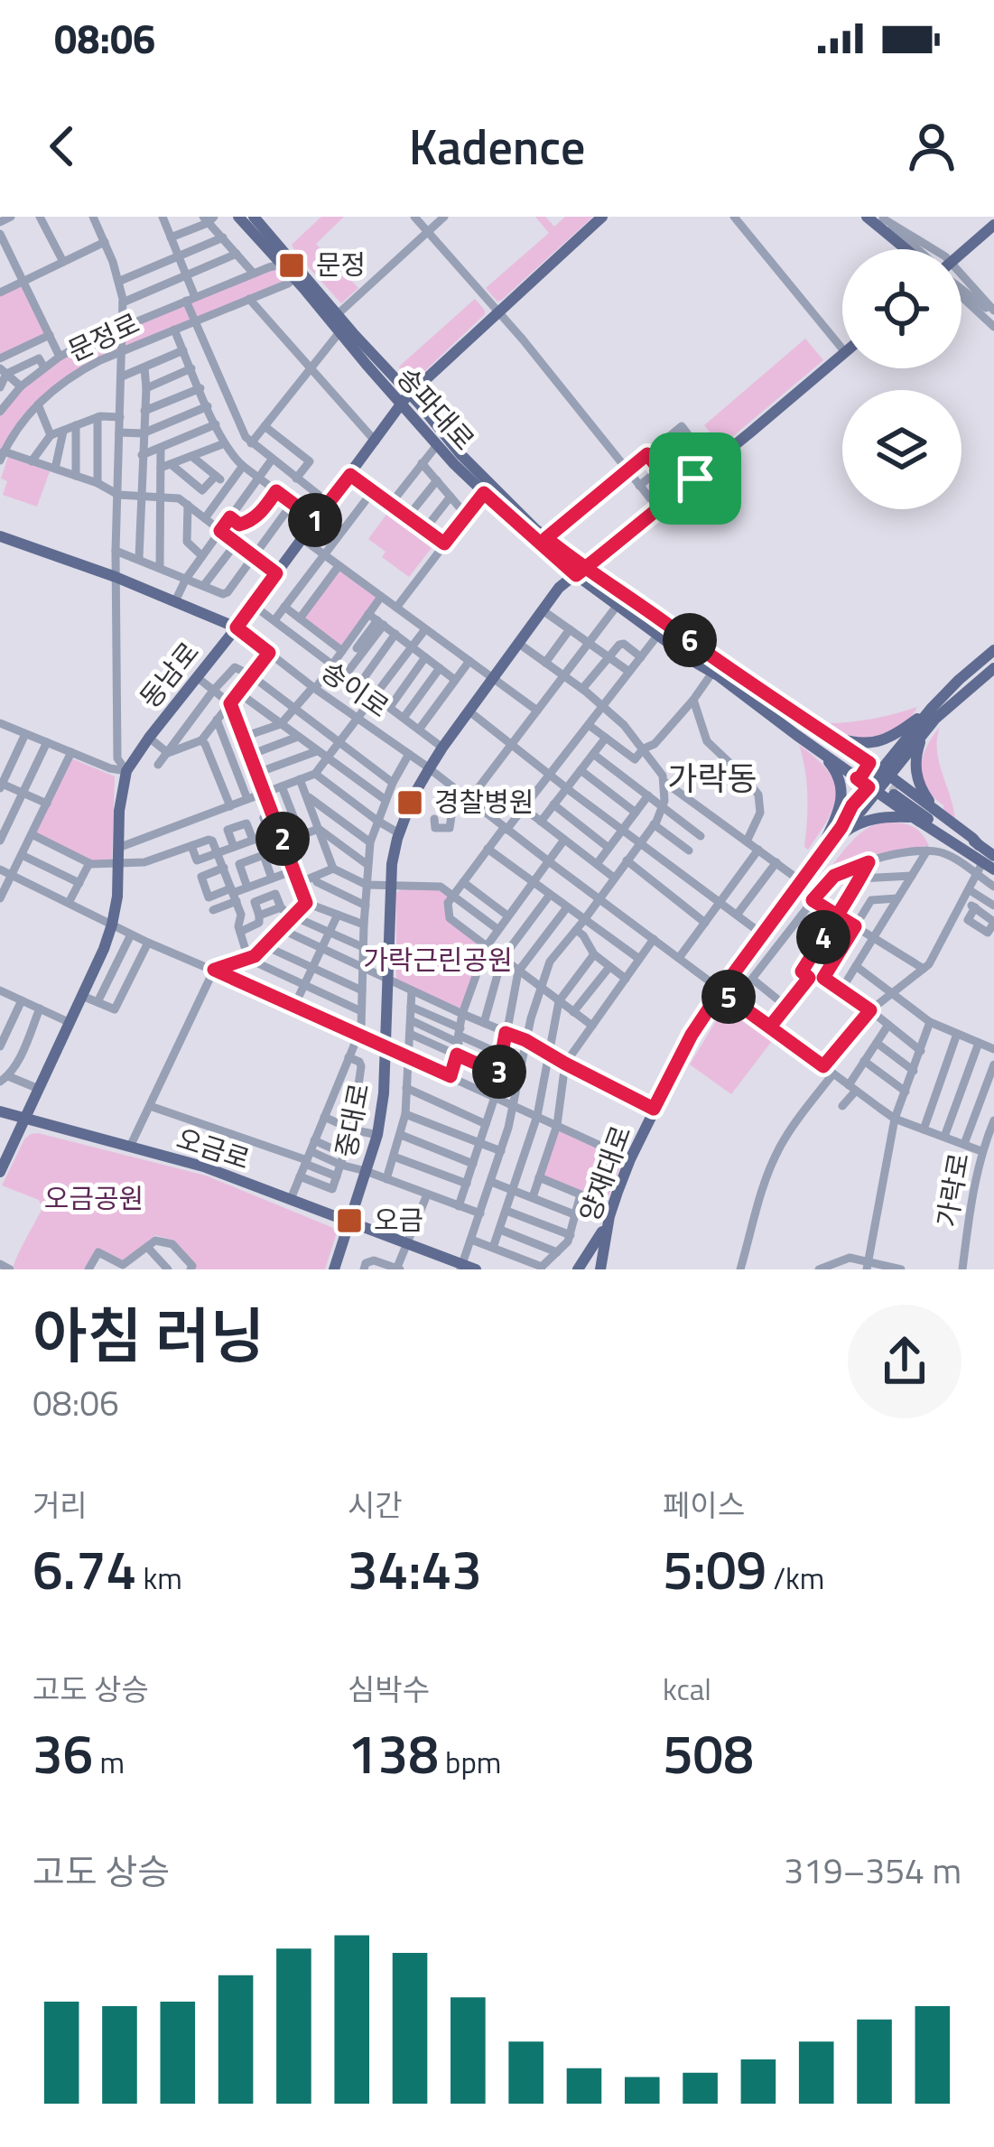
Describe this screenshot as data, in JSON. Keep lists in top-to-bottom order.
{
  "streets": {
    "main road": [
      "송파대로",
      "동남로",
      "송이로",
      "중대로",
      "오금로",
      "양재대로"
    ],
    "street": ["문정로", "가락로"]
  },
  "crossings": [
    ["문정로", "송파대로"],
    ["송파대로", "동남로"],
    ["송파대로", "중대로"],
    ["송파대로", "양재대로"],
    ["동남로", "송이로"],
    ["동남로", "오금로"],
    ["송이로", "중대로"],
    ["송이로", "양재대로"],
    ["송이로", "가락로"],
    ["중대로", "오금로"]
  ],
  "districts": ["가락동"],
  "parks": ["가락근린공원", "오금공원"],
  "places": {
    "transit": ["문정", "경찰병원", "오금"]
  },
  "page": {
    "status": "08:06",
    "header": "Kadence",
    "pins": [
      "1",
      "6",
      "2",
      "4",
      "5",
      "3"
    ],
    "heading": ["아침 러닝", "08:06"],
    "stats": [
      ["거리", "6.74 km"],
      ["시간", "34:43"],
      ["페이스", "5:09 /km"],
      ["고도 상승", "36 m"],
      ["심박수", "138 bpm"],
      ["kcal", "508"]
    ],
    "chart": ["고도 상승", "319–354 m"]
  }
}
